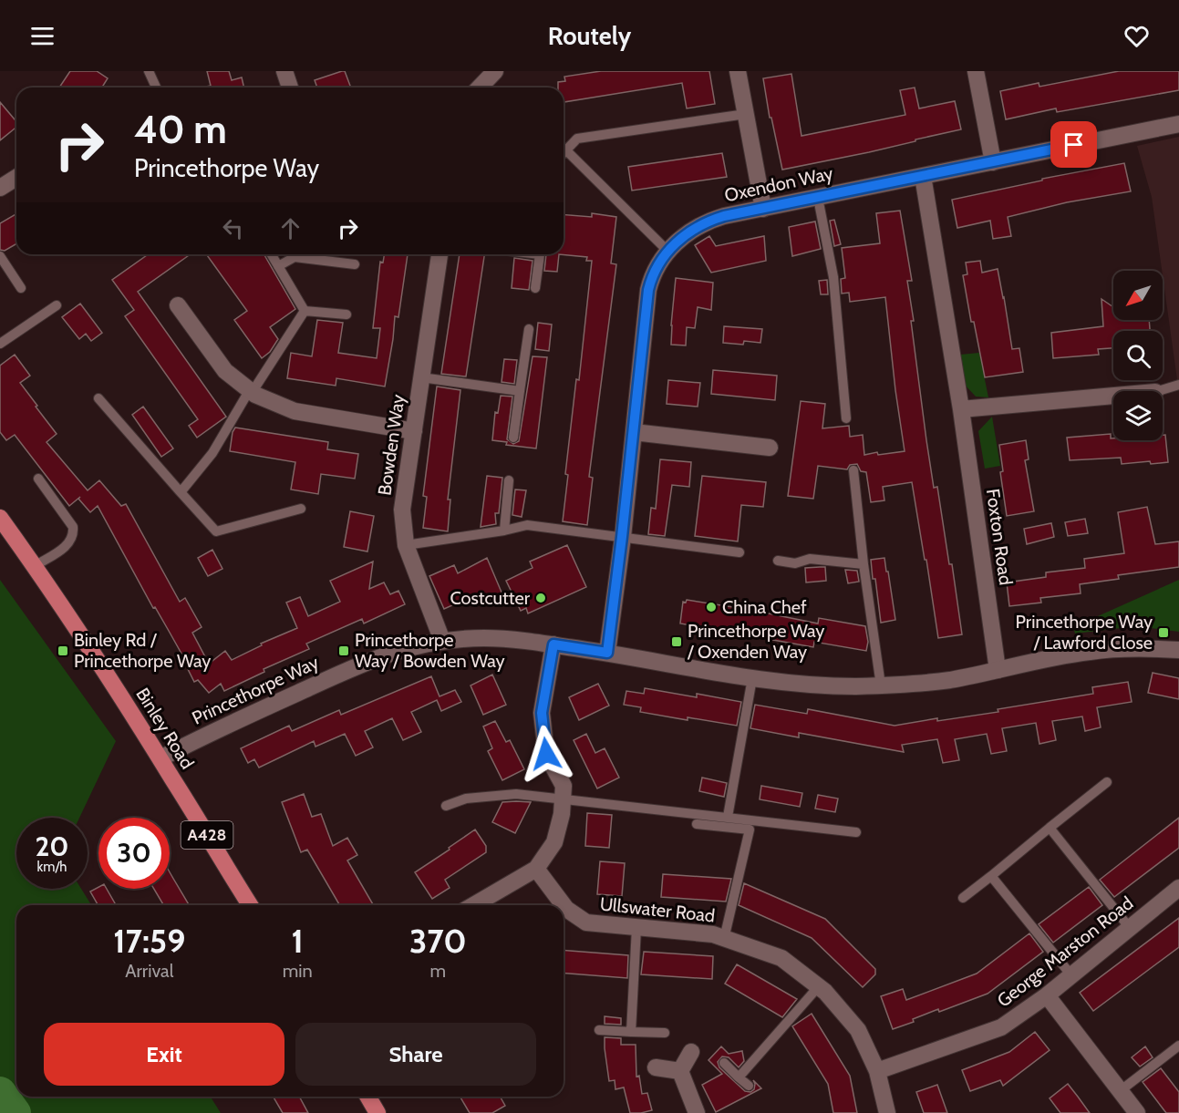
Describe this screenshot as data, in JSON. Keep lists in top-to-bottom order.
{
  "streets": {
    "main road": ["Binley Road", "A428"],
    "street": [
      "Oxendon Way",
      "Bowden Way",
      "Foxton Road",
      "Princethorpe Way",
      "Ullswater Road",
      "George Marston Road"
    ]
  },
  "crossings": [
    ["Oxendon Way", "Foxton Road"],
    ["Oxendon Way", "Princethorpe Way"],
    ["Bowden Way", "Princethorpe Way"],
    ["Foxton Road", "Princethorpe Way"],
    ["Princethorpe Way", "Binley Road"],
    ["Ullswater Road", "George Marston Road"]
  ],
  "places": {
    "other": ["Costcutter", "China Chef"],
    "transit": [
      "Princethorpe Way / Lawford Close",
      "Princethorpe Way / Oxenden Way",
      "Binley Rd / Princethorpe Way",
      "Princethorpe Way / Bowden Way"
    ]
  },
  "north": "bottom left",
  "page": {
    "header": "Routely",
    "turn": ["40 m", "Princethorpe Way"],
    "speed": "20 km/h",
    "limit": "30",
    "eta": [
      "17:59",
      "Arrival",
      "1",
      "min",
      "370",
      "m"
    ],
    "buttons": ["Exit", "Share"]
  }
}
